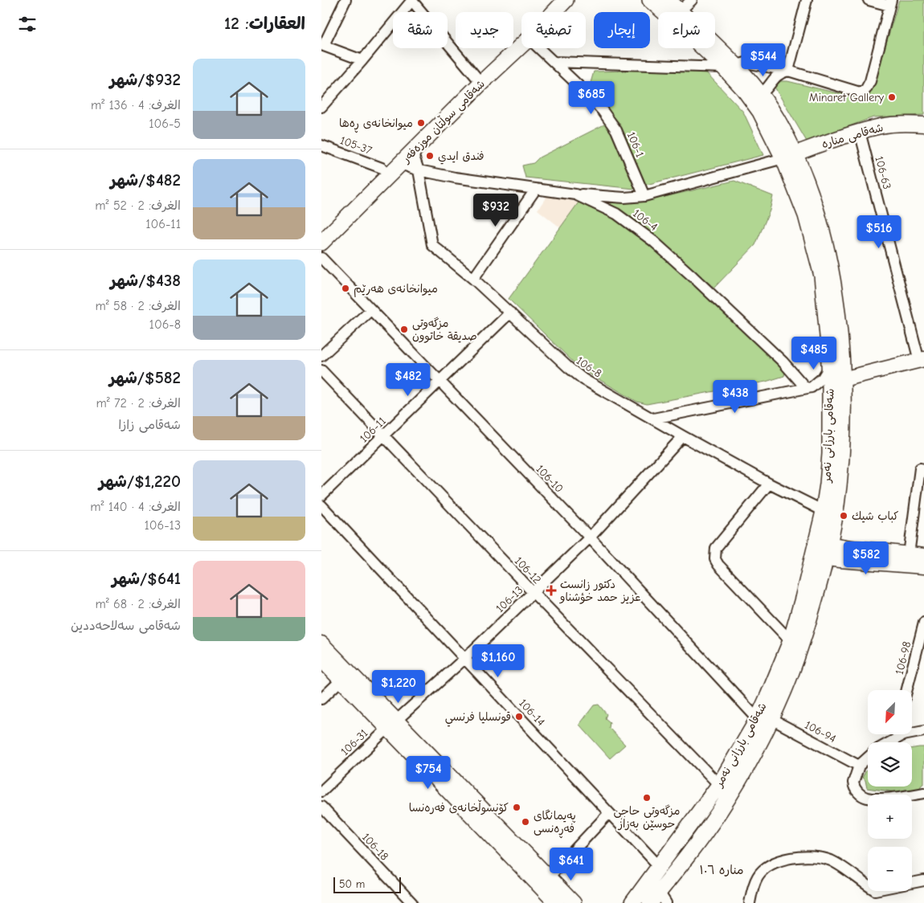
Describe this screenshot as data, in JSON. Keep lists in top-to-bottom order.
{
  "streets": {
    "main road": ["شەقامی سوڵتان موزەفەر", "شەقامی منارە", "شەقامی بارزانی نەمر"],
    "street": [
      "106-1",
      "105-37",
      "106-63",
      "106-4",
      "106-8",
      "106-11",
      "106-10",
      "106-12",
      "106-13",
      "106-98",
      "106-14",
      "106-94",
      "106-31",
      "106-18"
    ]
  },
  "crossings": [
    ["شەقامی سوڵتان موزەفەر", "105-37"],
    ["شەقامی سوڵتان موزەفەر", "106-4"],
    ["شەقامی سوڵتان موزەفەر", "106-8"],
    ["شەقامی منارە", "106-63"],
    ["شەقامی منارە", "شەقامی بارزانی نەمر"],
    ["106-4", "106-8"],
    ["106-8", "106-11"],
    ["106-8", "شەقامی بارزانی نەمر"],
    ["106-8", "106-13"],
    ["106-11", "106-10"],
    ["106-11", "106-12"],
    ["شەقامی بارزانی نەمر", "106-10"],
    ["شەقامی بارزانی نەمر", "106-12"],
    ["شەقامی بارزانی نەمر", "106-14"],
    ["شەقامی بارزانی نەمر", "106-94"],
    ["106-10", "106-13"],
    ["106-10", "106-94"],
    ["106-12", "106-13"],
    ["106-13", "106-14"],
    ["106-13", "106-31"]
  ],
  "districts": ["منارە ١٠٦"],
  "places": {
    "other": [
      "Minaret Gallery",
      "میوانخانەی ڕەها",
      "فندق ايدي",
      "میوانخانەی هەرێم",
      "مزگەوتی صديقة خاتوون",
      "كباب شيك",
      "قونسليا فرنسي",
      "مزگەوتی حاجی حوسێن بەزاز",
      "كۆنسوڵخانه‌ی فه‌ره‌نسا",
      "پەیمانگای فەڕەنسی"
    ],
    "health": ["دكتور زانست عزيز حمد خؤشناو"]
  },
  "scale_bar": "50 m",
  "north": "bottom left",
  "page": {
    "heading": "العقارات: 12",
    "chip": [
      "شراء",
      "إيجار",
      "تصفية",
      "جديد",
      "شقة"
    ],
    "price": [
      "$544",
      "$685",
      "$932",
      "$516",
      "$485",
      "$482",
      "$438",
      "$582",
      "$1,160",
      "$1,220",
      "$754",
      "$641"
    ],
    "list": [
      {
        "name": "$932/شهر",
        "note": "الغرف: 4 · 136 m² · 106-5"
      },
      {
        "name": "$482/شهر",
        "note": "الغرف: 2 · 52 m² · 106-11"
      },
      {
        "name": "$438/شهر",
        "note": "الغرف: 2 · 58 m² · 106-8"
      },
      {
        "name": "$582/شهر",
        "note": "الغرف: 2 · 72 m² · شەقامی زازا"
      },
      {
        "name": "$1,220/شهر",
        "note": "الغرف: 4 · 140 m² · 106-13"
      },
      {
        "name": "$641/شهر",
        "note": "الغرف: 2 · 68 m² · شەقامی سەلاحەددین"
      }
    ],
    "map_buttons": ["+", "−"],
    "scale": "50 m"
  }
}
